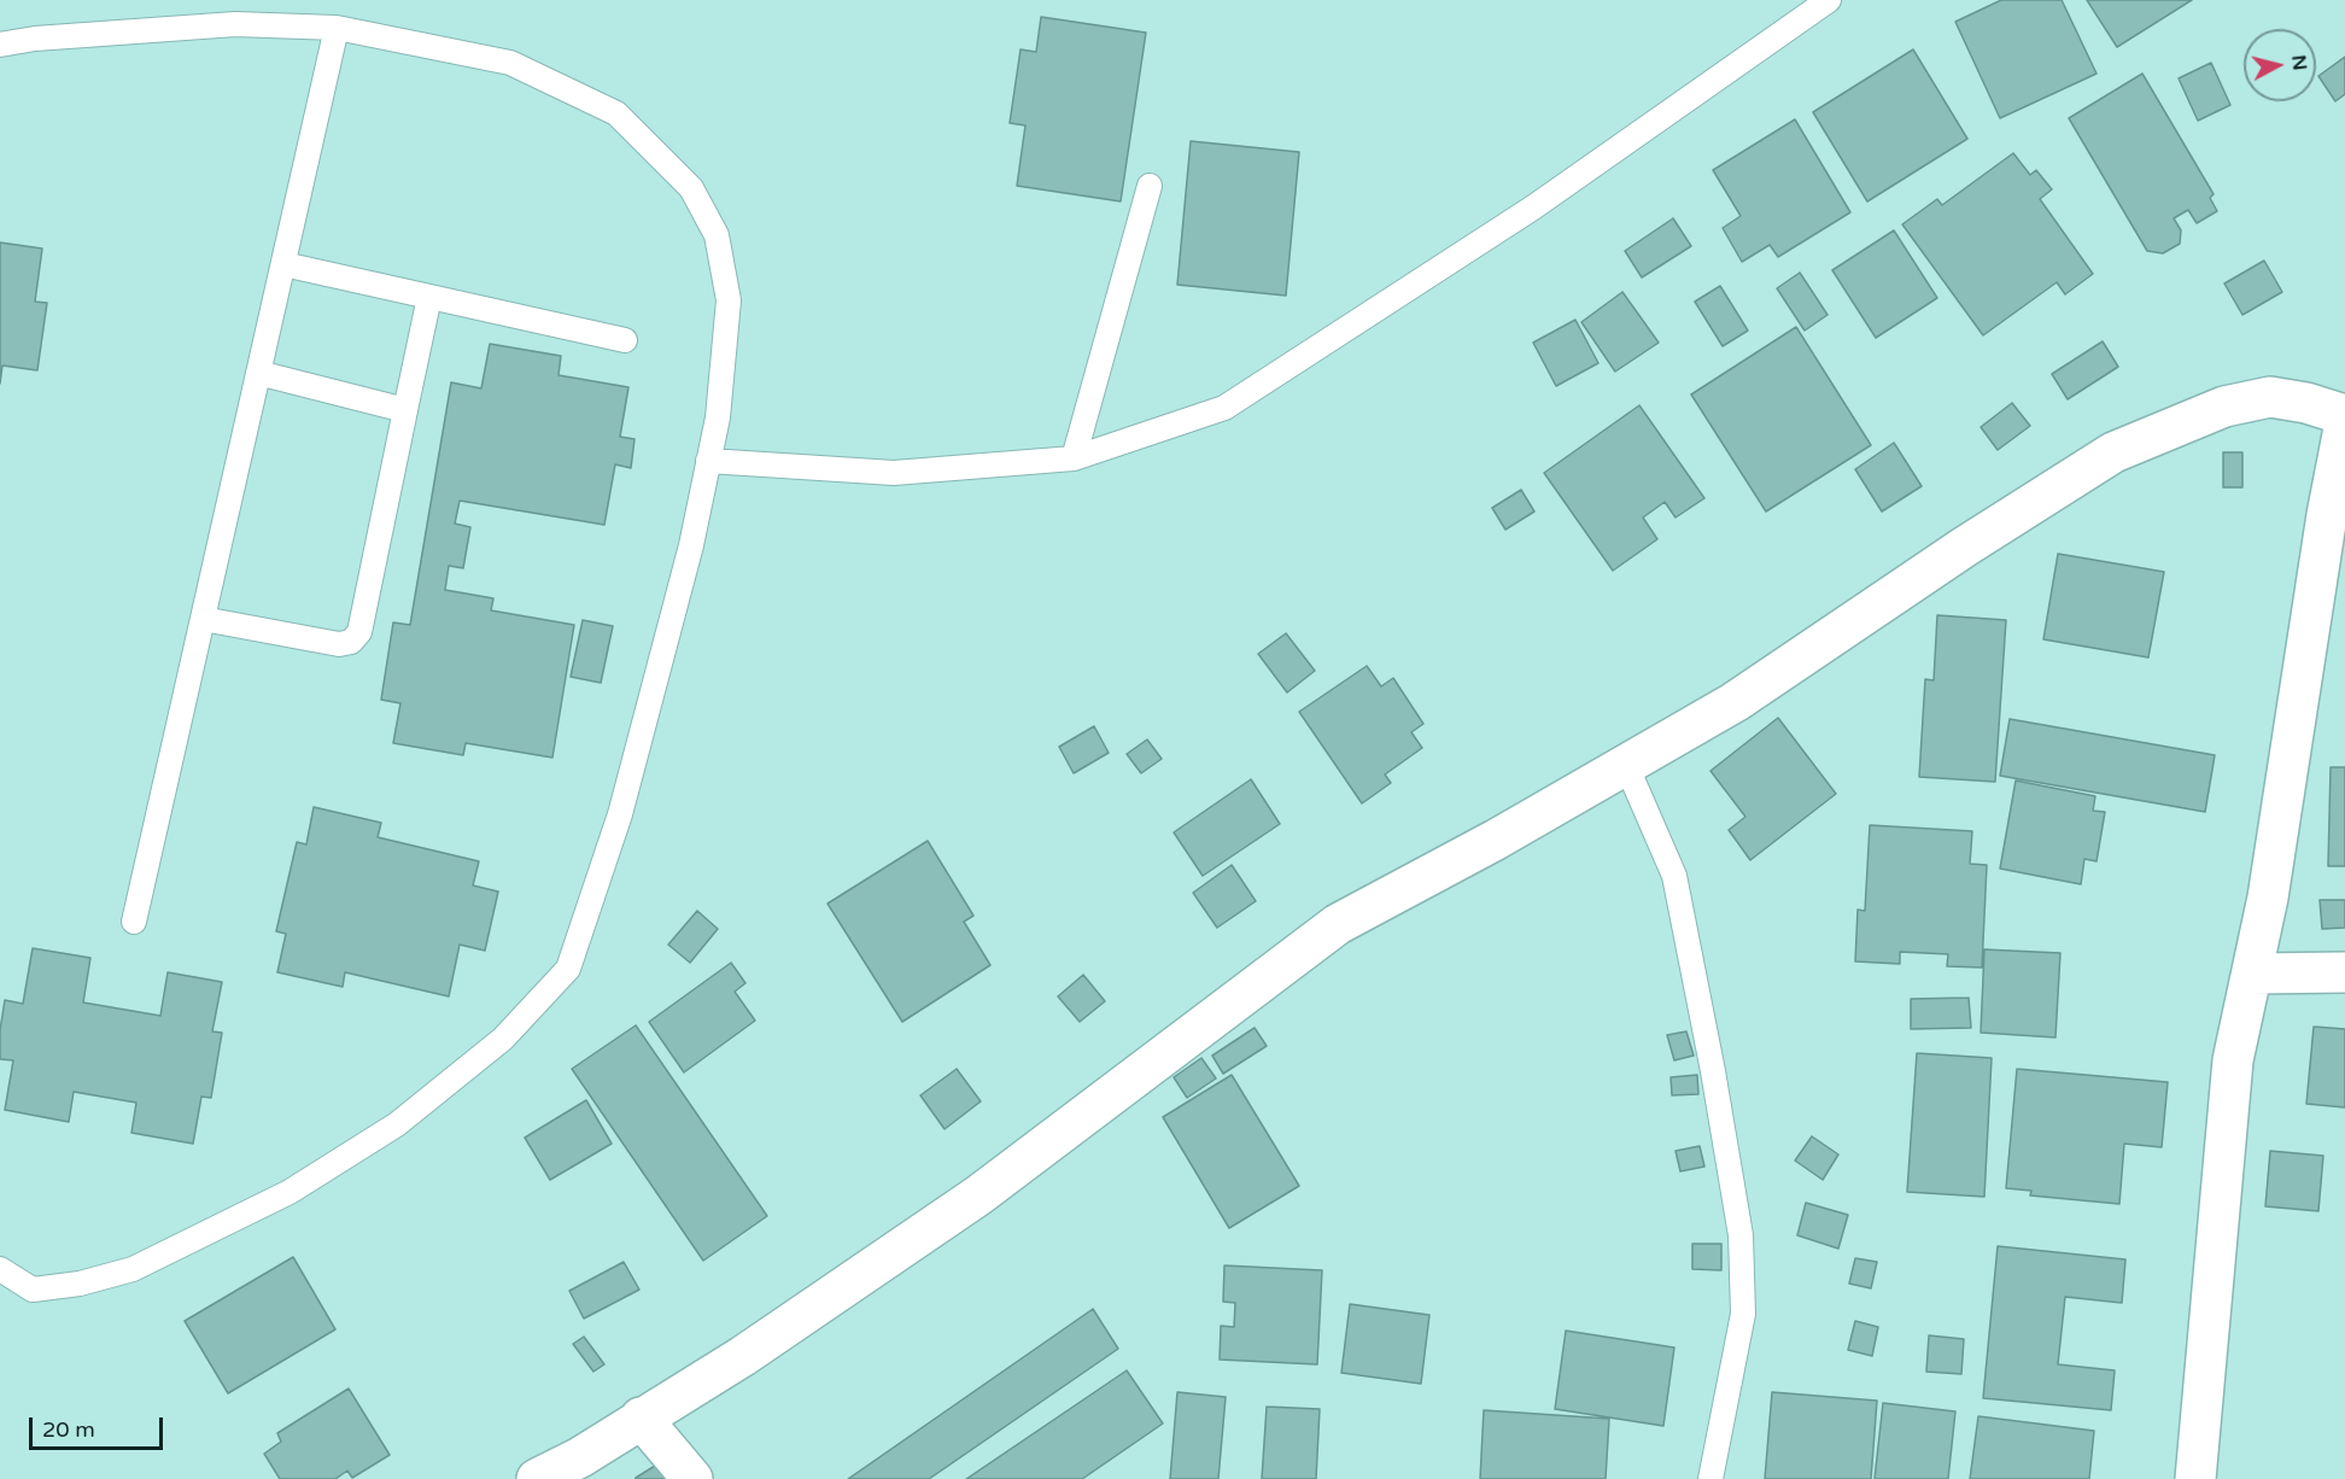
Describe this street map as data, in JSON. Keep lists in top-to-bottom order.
{
  "scale_bar": "20 m",
  "north": "right"
}
